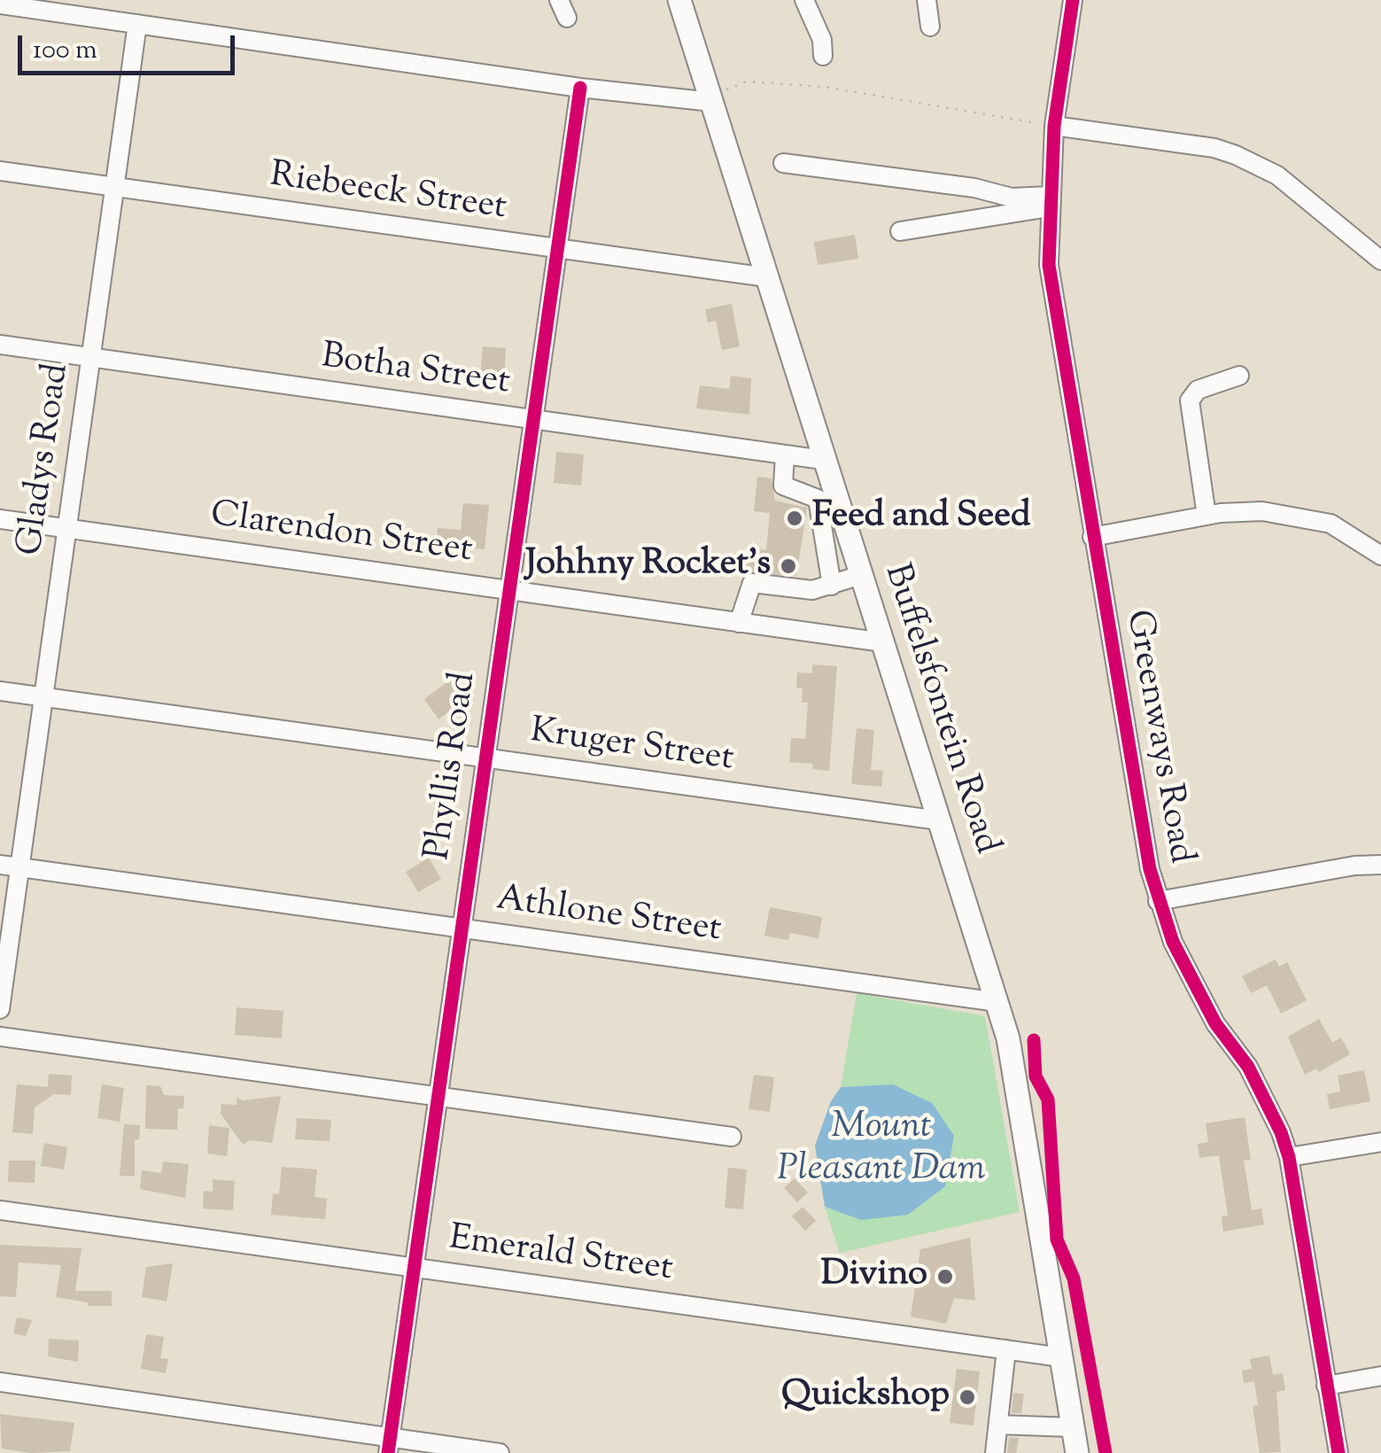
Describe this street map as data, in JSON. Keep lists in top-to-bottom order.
{
  "streets": {
    "main road": ["Buffelsfontein Road"],
    "street": [
      "Riebeeck Street",
      "Botha Street",
      "Gladys Road",
      "Clarendon Street",
      "Greenways Road",
      "Kruger Street",
      "Phyllis Road",
      "Athlone Street",
      "Emerald Street"
    ]
  },
  "crossings": [
    ["Riebeeck Street", "Gladys Road"],
    ["Riebeeck Street", "Buffelsfontein Road"],
    ["Riebeeck Street", "Phyllis Road"],
    ["Botha Street", "Gladys Road"],
    ["Botha Street", "Buffelsfontein Road"],
    ["Botha Street", "Phyllis Road"],
    ["Gladys Road", "Clarendon Street"],
    ["Gladys Road", "Kruger Street"],
    ["Gladys Road", "Athlone Street"],
    ["Clarendon Street", "Buffelsfontein Road"],
    ["Clarendon Street", "Phyllis Road"],
    ["Buffelsfontein Road", "Kruger Street"],
    ["Buffelsfontein Road", "Athlone Street"],
    ["Buffelsfontein Road", "Emerald Street"],
    ["Kruger Street", "Phyllis Road"],
    ["Phyllis Road", "Athlone Street"],
    ["Phyllis Road", "Emerald Street"]
  ],
  "water": ["Mount Pleasant Dam"],
  "places": [
    "Feed and Seed",
    "Johhny Rocket's",
    "Divino",
    "Quickshop"
  ],
  "scale_bar": "100 m"
}
